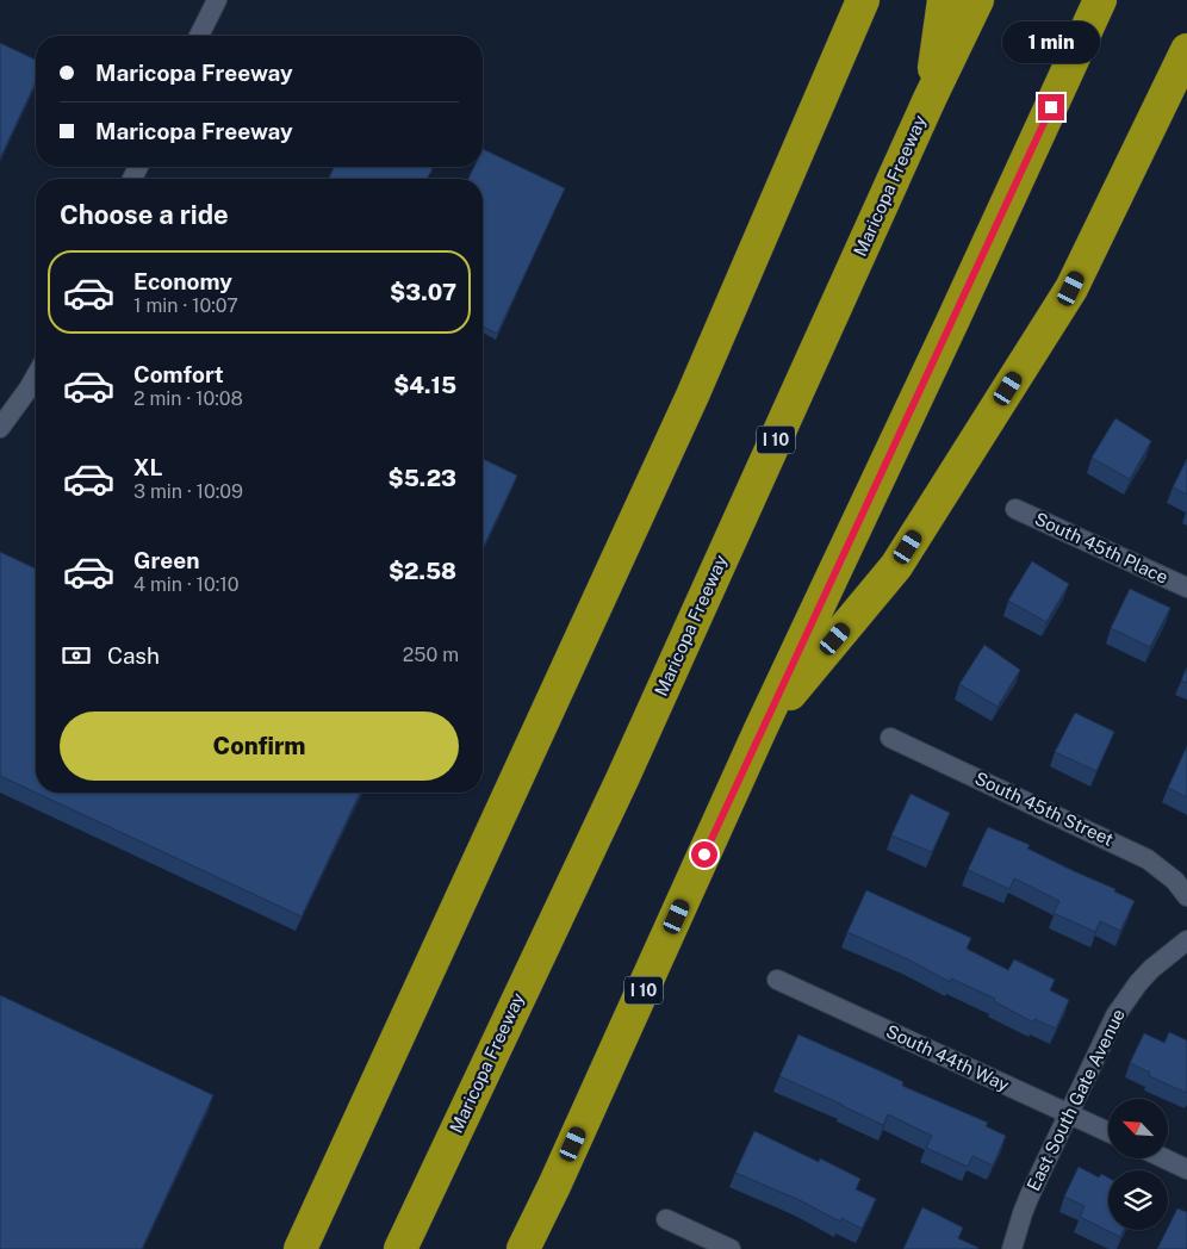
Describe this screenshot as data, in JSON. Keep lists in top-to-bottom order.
{
  "streets": {
    "highway": ["Maricopa Freeway", "I 10"],
    "street": [
      "South 45th Place",
      "South 45th Street",
      "South 44th Way",
      "East South Gate Avenue"
    ]
  },
  "crossings": [
    ["South 44th Way", "East South Gate Avenue"]
  ],
  "north": "top left",
  "page": {
    "bubble": "1 min",
    "banner": ["Maricopa Freeway", "Maricopa Freeway"],
    "heading": "Choose a ride",
    "list": [
      {
        "name": "Economy",
        "note": "1 min · 10:07",
        "value": "$3.07"
      },
      {
        "name": "Comfort",
        "note": "2 min · 10:08",
        "value": "$4.15"
      },
      {
        "name": "XL",
        "note": "3 min · 10:09",
        "value": "$5.23"
      },
      {
        "name": "Green",
        "note": "4 min · 10:10",
        "value": "$2.58"
      }
    ],
    "pay": ["Cash", "250 m"],
    "buttons": "Confirm"
  }
}
